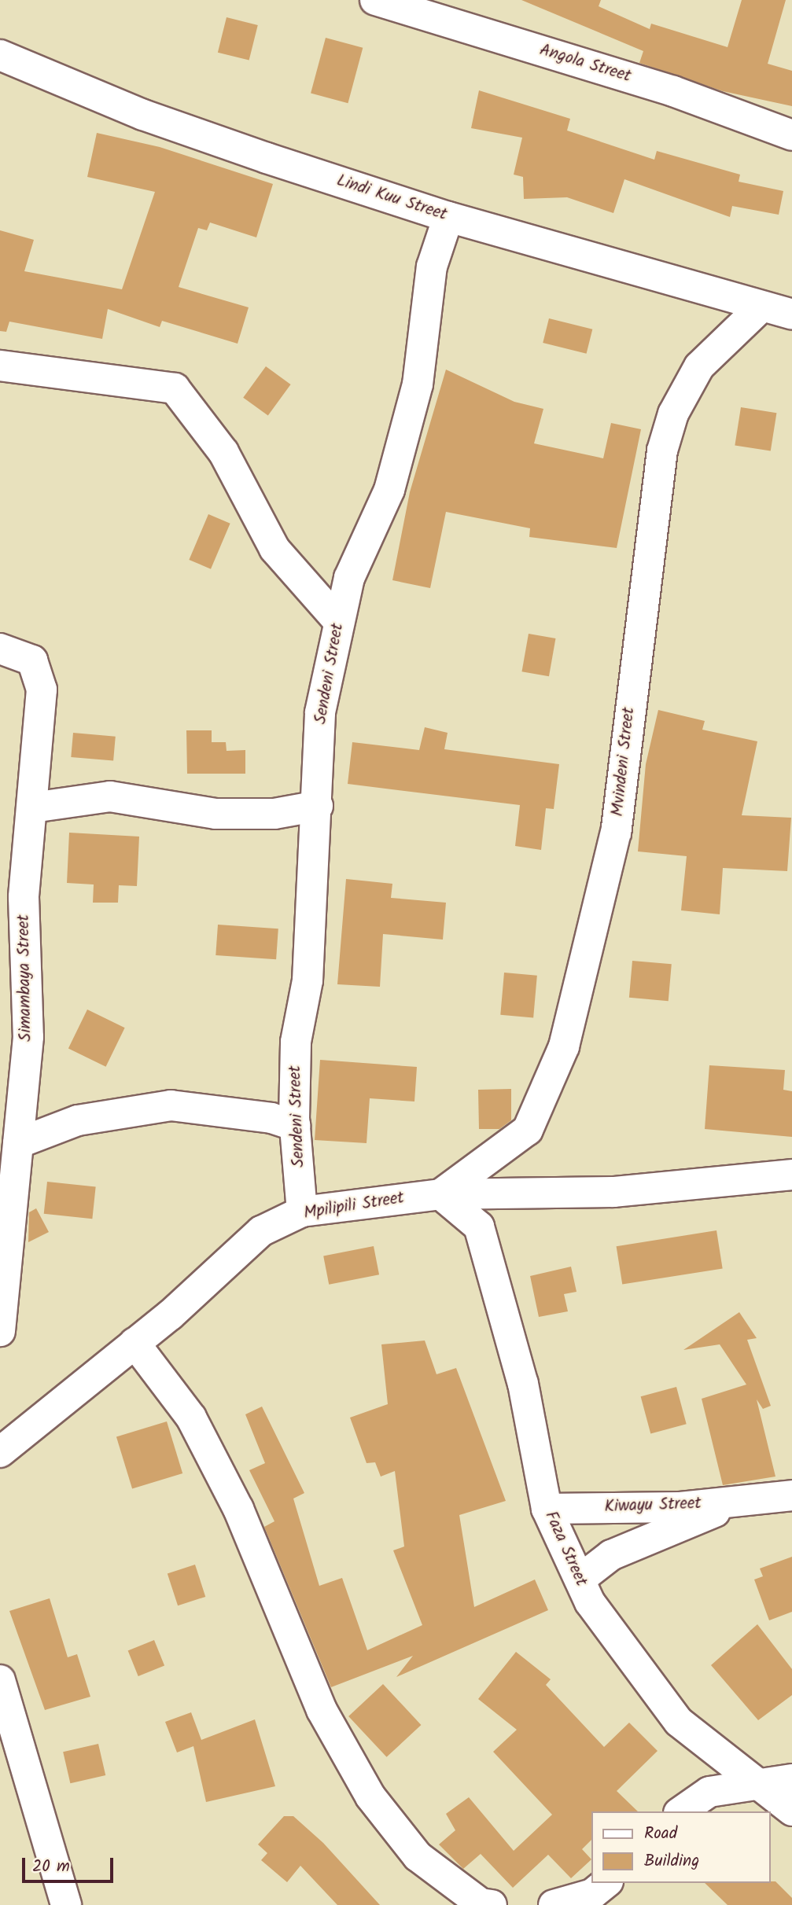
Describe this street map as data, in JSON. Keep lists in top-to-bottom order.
{
  "streets": {
    "street": [
      "Angola Street",
      "Lindi Kuu Street",
      "Sendeni Street",
      "Mvindeni Street",
      "Simambaya Street",
      "Mpilipili Street",
      "Kiwayu Street",
      "Faza Street"
    ]
  },
  "crossings": [
    ["Lindi Kuu Street", "Sendeni Street"],
    ["Lindi Kuu Street", "Mvindeni Street"],
    ["Sendeni Street", "Mpilipili Street"],
    ["Mvindeni Street", "Mpilipili Street"],
    ["Mvindeni Street", "Faza Street"],
    ["Mpilipili Street", "Faza Street"],
    ["Kiwayu Street", "Faza Street"]
  ],
  "legend": ["Road", "Building"],
  "scale_bar": "20 m"
}
